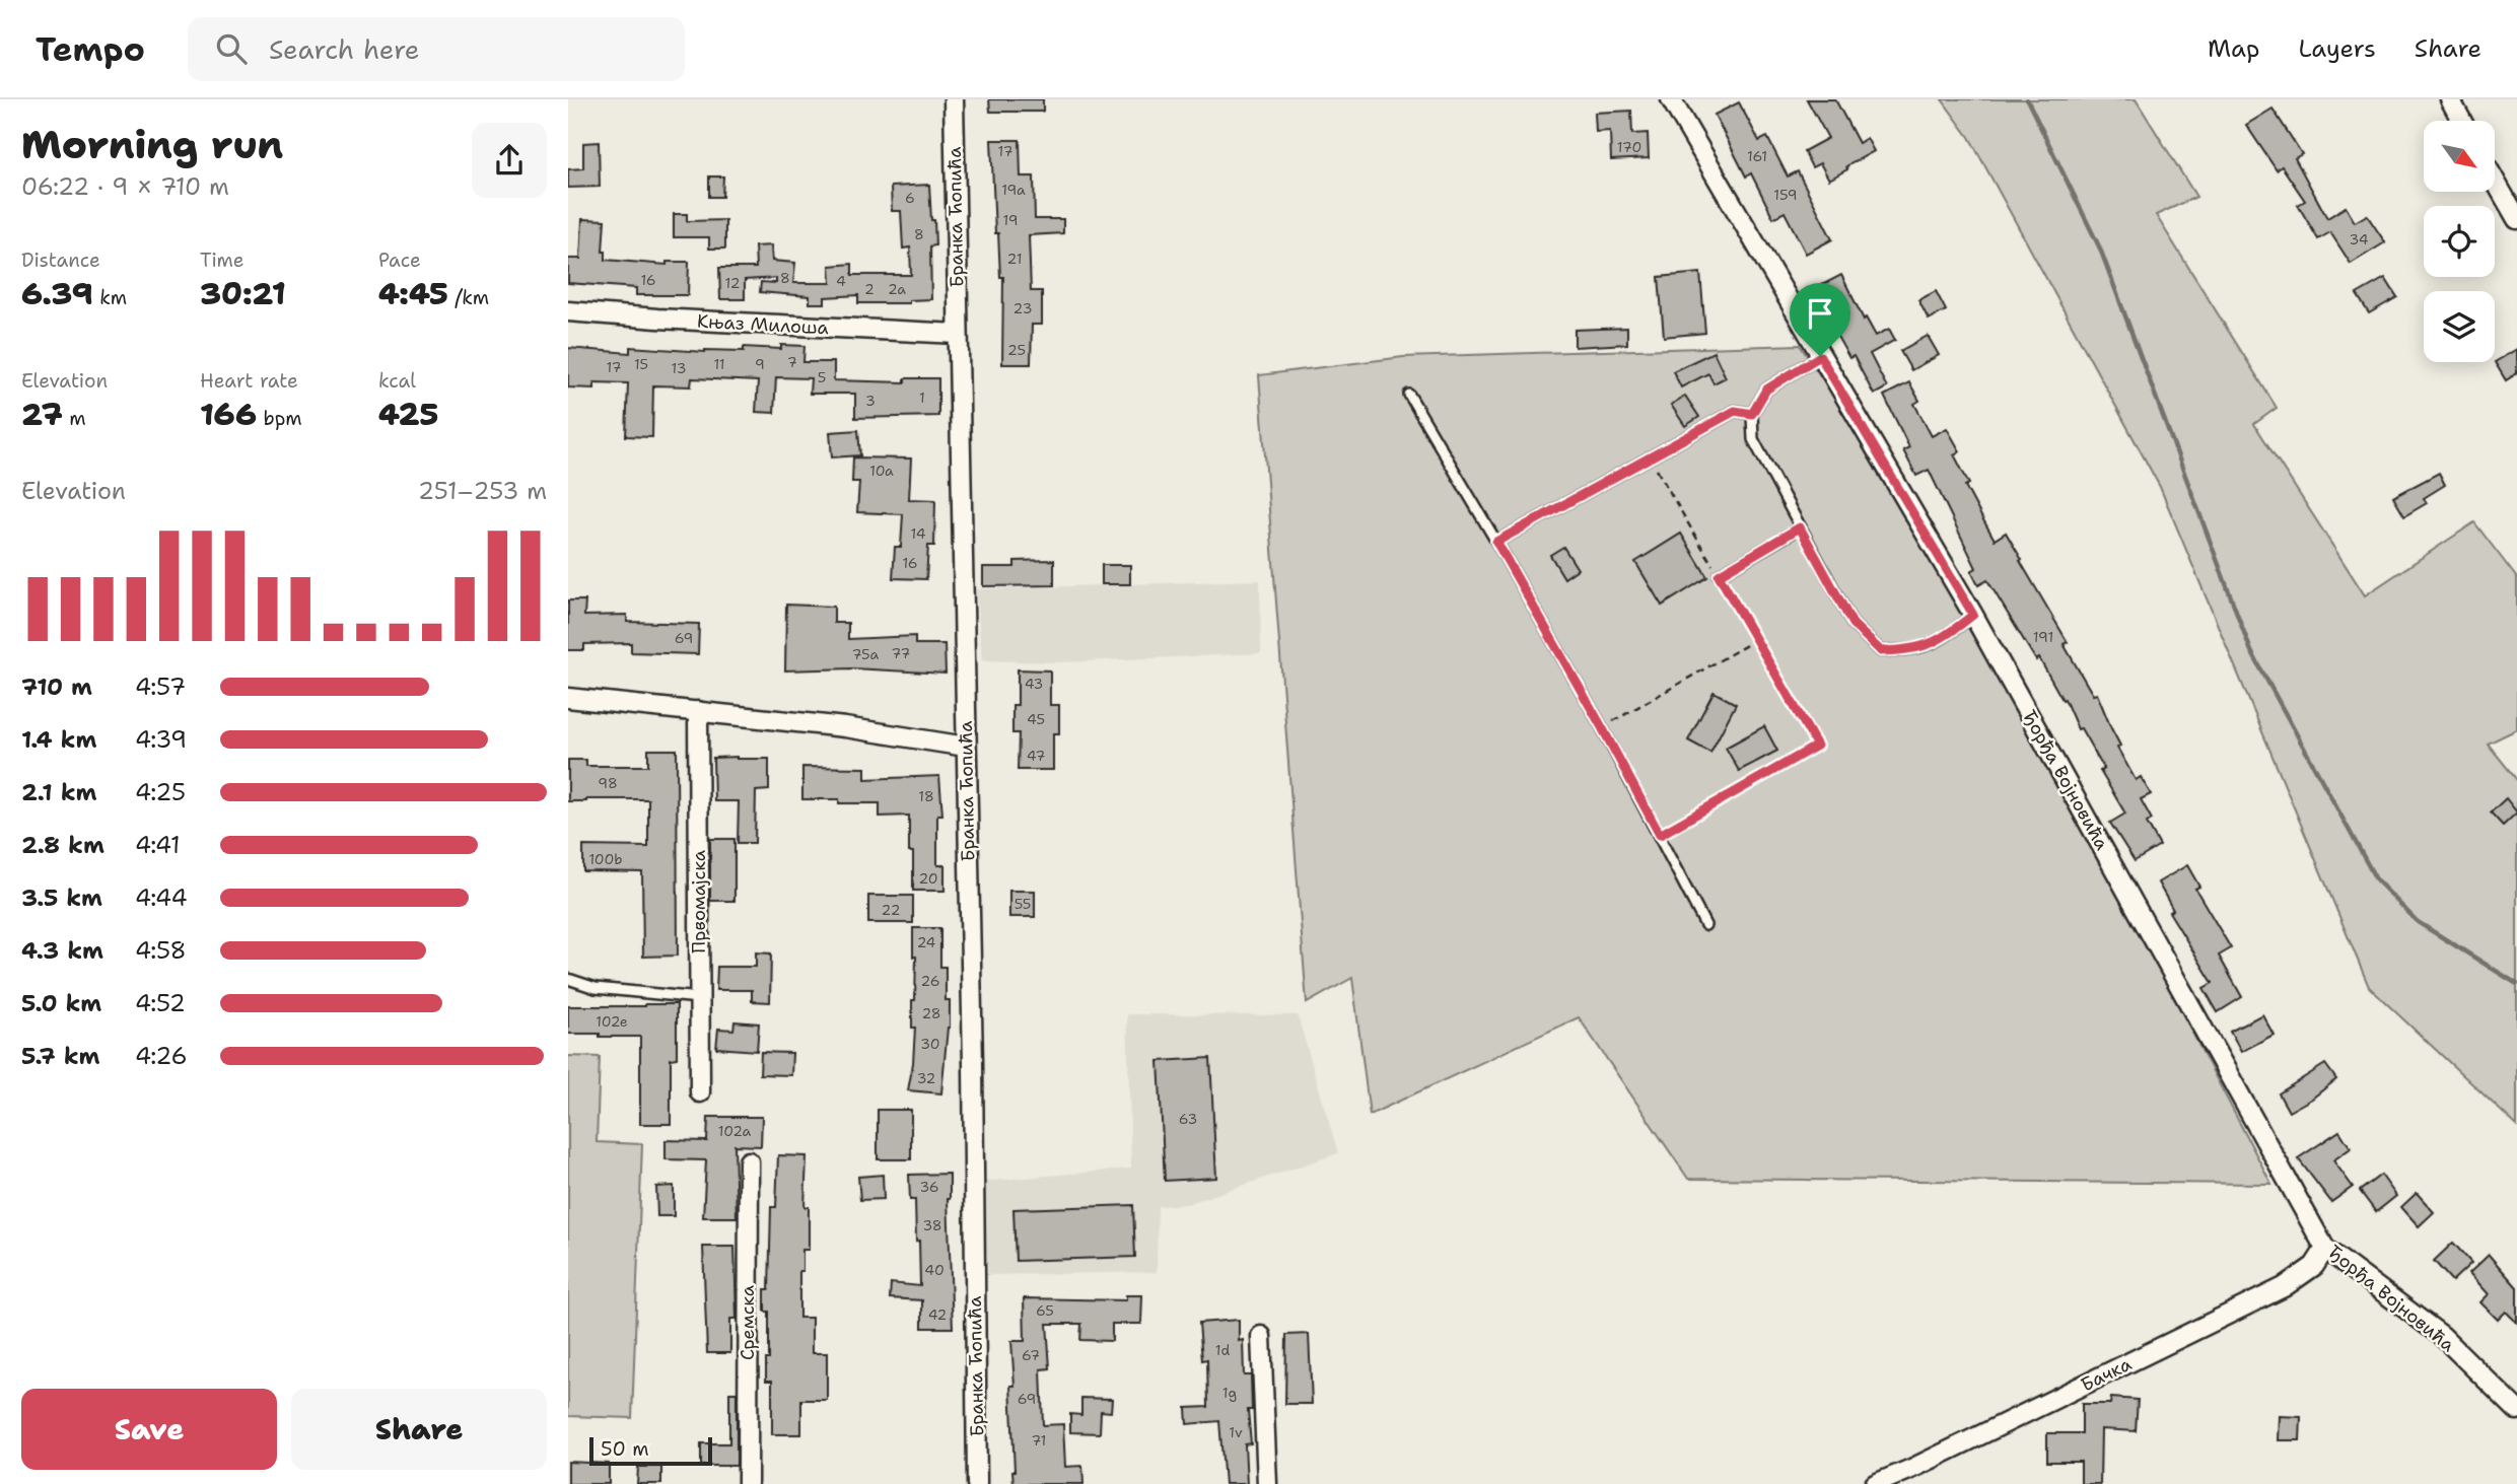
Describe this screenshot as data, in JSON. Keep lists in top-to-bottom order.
{
  "streets": {
    "street": [
      "Бранка Ћопића",
      "Књаз Милоша",
      "Ђорђа Војновића",
      "Првомајска",
      "Сремска",
      "Бачка"
    ]
  },
  "crossings": [
    ["Бранка Ћопића", "Књаз Милоша"],
    ["Ђорђа Војновића", "Бачка"]
  ],
  "house_numbers": [
    "170",
    "17",
    "161",
    "19a",
    "159",
    "6",
    "19",
    "8",
    "34",
    "21",
    "8",
    "16",
    "4",
    "12",
    "2",
    "2a",
    "23",
    "25",
    "7",
    "15",
    "11",
    "9",
    "17",
    "13",
    "5",
    "1",
    "3",
    "10a",
    "14",
    "16",
    "191",
    "69",
    "77",
    "75a",
    "43",
    "45",
    "47",
    "98",
    "18",
    "100b",
    "20",
    "55",
    "22",
    "24",
    "26",
    "28",
    "102e",
    "30",
    "32",
    "63",
    "102a",
    "36",
    "38",
    "40",
    "65",
    "42",
    "1d",
    "67",
    "1g",
    "69",
    "1v",
    "71"
  ],
  "scale_bar": "50 m",
  "north": "bottom right",
  "page": {
    "header": "Tempo",
    "search": "Search here",
    "nav": ["Map", "Layers", "Share"],
    "heading": ["Morning run", "06:22 · 9 × 710 m"],
    "stats": [
      ["Distance", "6.39 km"],
      ["Time", "30:21"],
      ["Pace", "4:45 /km"],
      ["Elevation", "27 m"],
      ["Heart rate", "166 bpm"],
      ["kcal", "425"]
    ],
    "chart": ["Elevation", "251–253 m"],
    "list": [
      {
        "name": "710 m",
        "note": "4:57"
      },
      {
        "name": "1.4 km",
        "note": "4:39"
      },
      {
        "name": "2.1 km",
        "note": "4:25"
      },
      {
        "name": "2.8 km",
        "note": "4:41"
      },
      {
        "name": "3.5 km",
        "note": "4:44"
      },
      {
        "name": "4.3 km",
        "note": "4:58"
      },
      {
        "name": "5.0 km",
        "note": "4:52"
      },
      {
        "name": "5.7 km",
        "note": "4:26"
      }
    ],
    "buttons": ["Save", "Share"],
    "scale": "50 m"
  }
}
